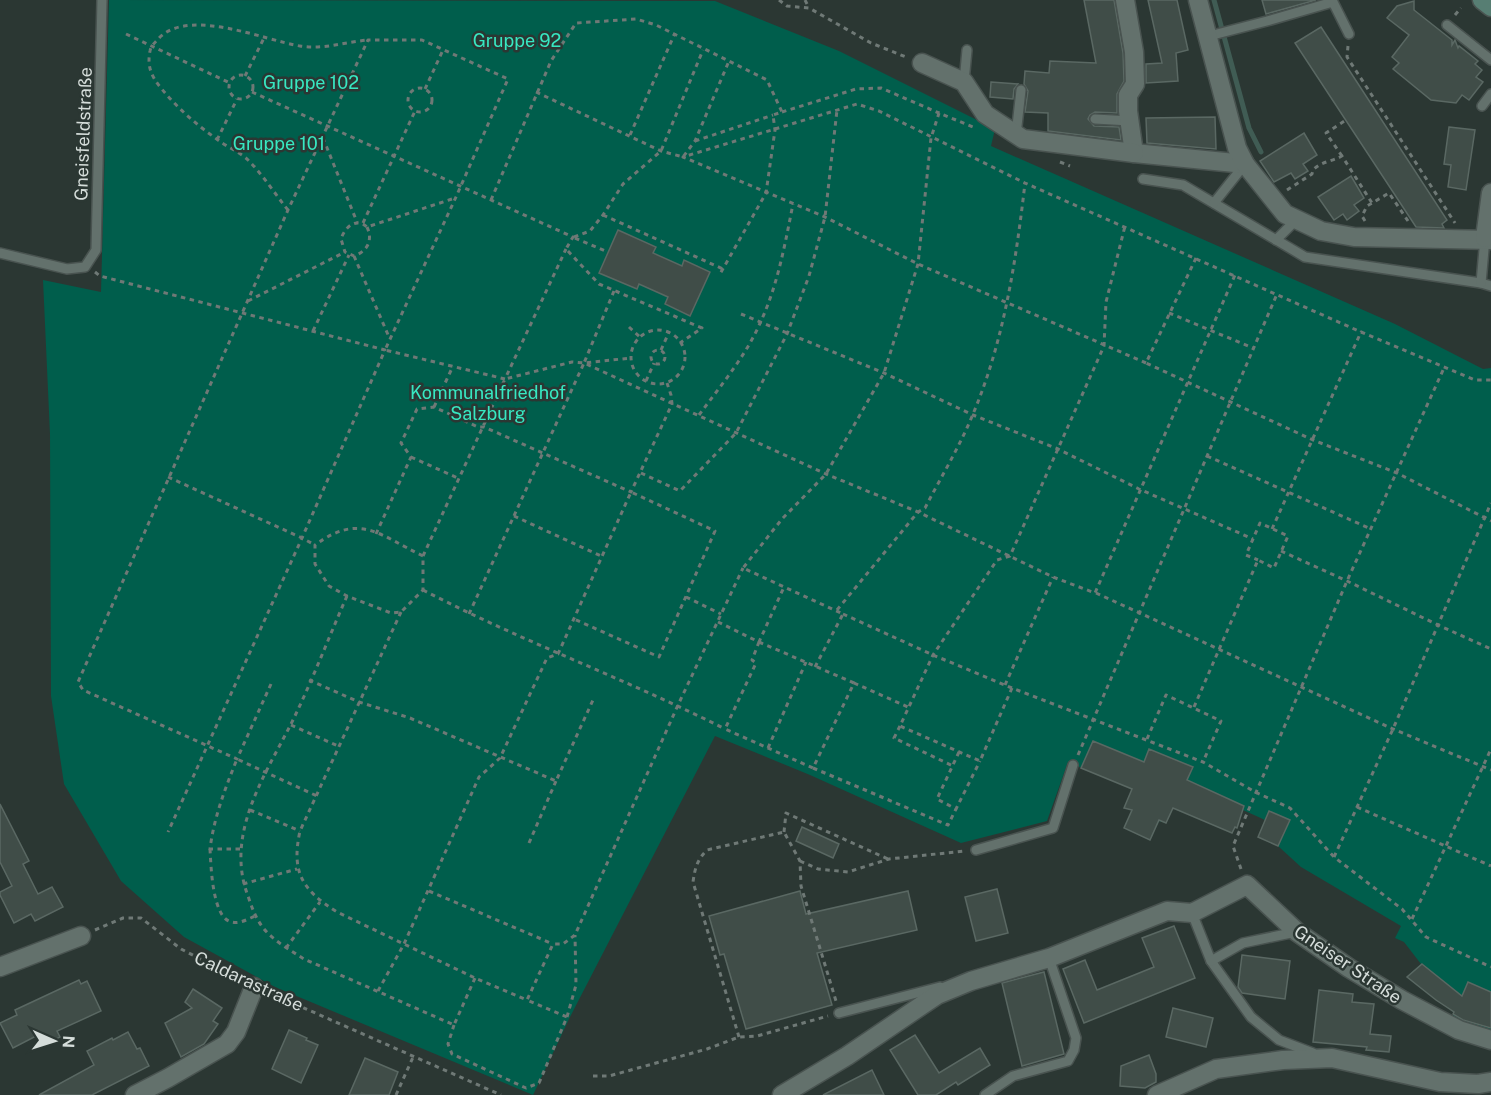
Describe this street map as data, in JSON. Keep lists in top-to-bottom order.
{
  "streets": {
    "street": ["Gneiser Straße"],
    "lane": ["Gneisfeldstraße"],
    "path": ["Caldarastraße"]
  },
  "parks": [
    "Gruppe 92",
    "Gruppe 102",
    "Gruppe 101",
    "Kommunalfriedhof Salzburg"
  ],
  "north": "right"
}
